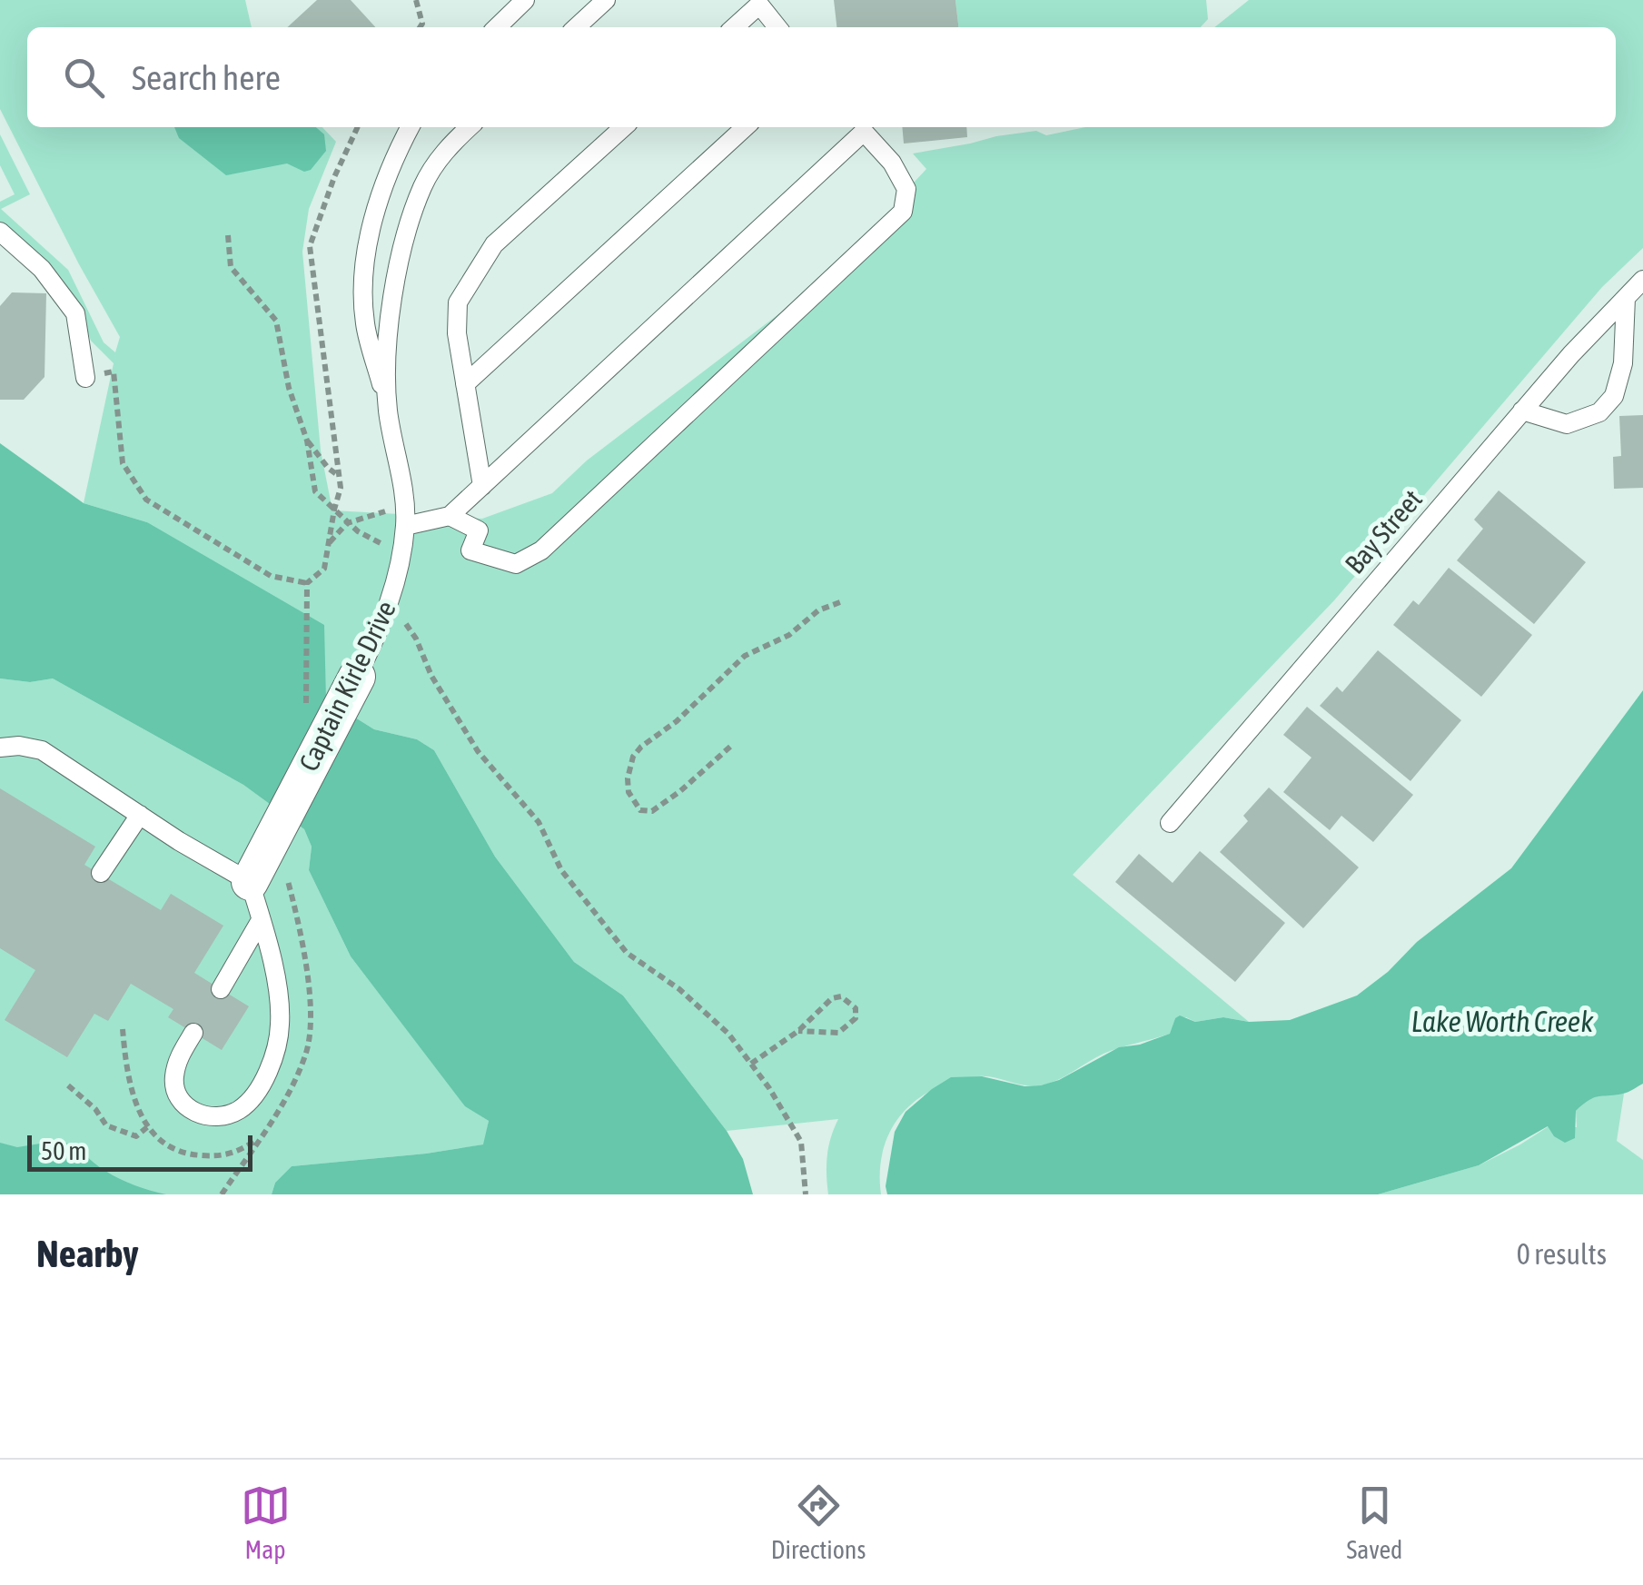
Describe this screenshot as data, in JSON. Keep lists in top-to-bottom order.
{
  "streets": {
    "street": ["Captain Kirle Drive"],
    "lane": ["Bay Street"]
  },
  "water": ["Lake Worth Creek"],
  "scale_bar": "50 m",
  "page": {
    "search": "Search here",
    "scale": "50 m",
    "heading": ["Nearby", "0 results"],
    "nav": ["Map", "Directions", "Saved"]
  }
}
